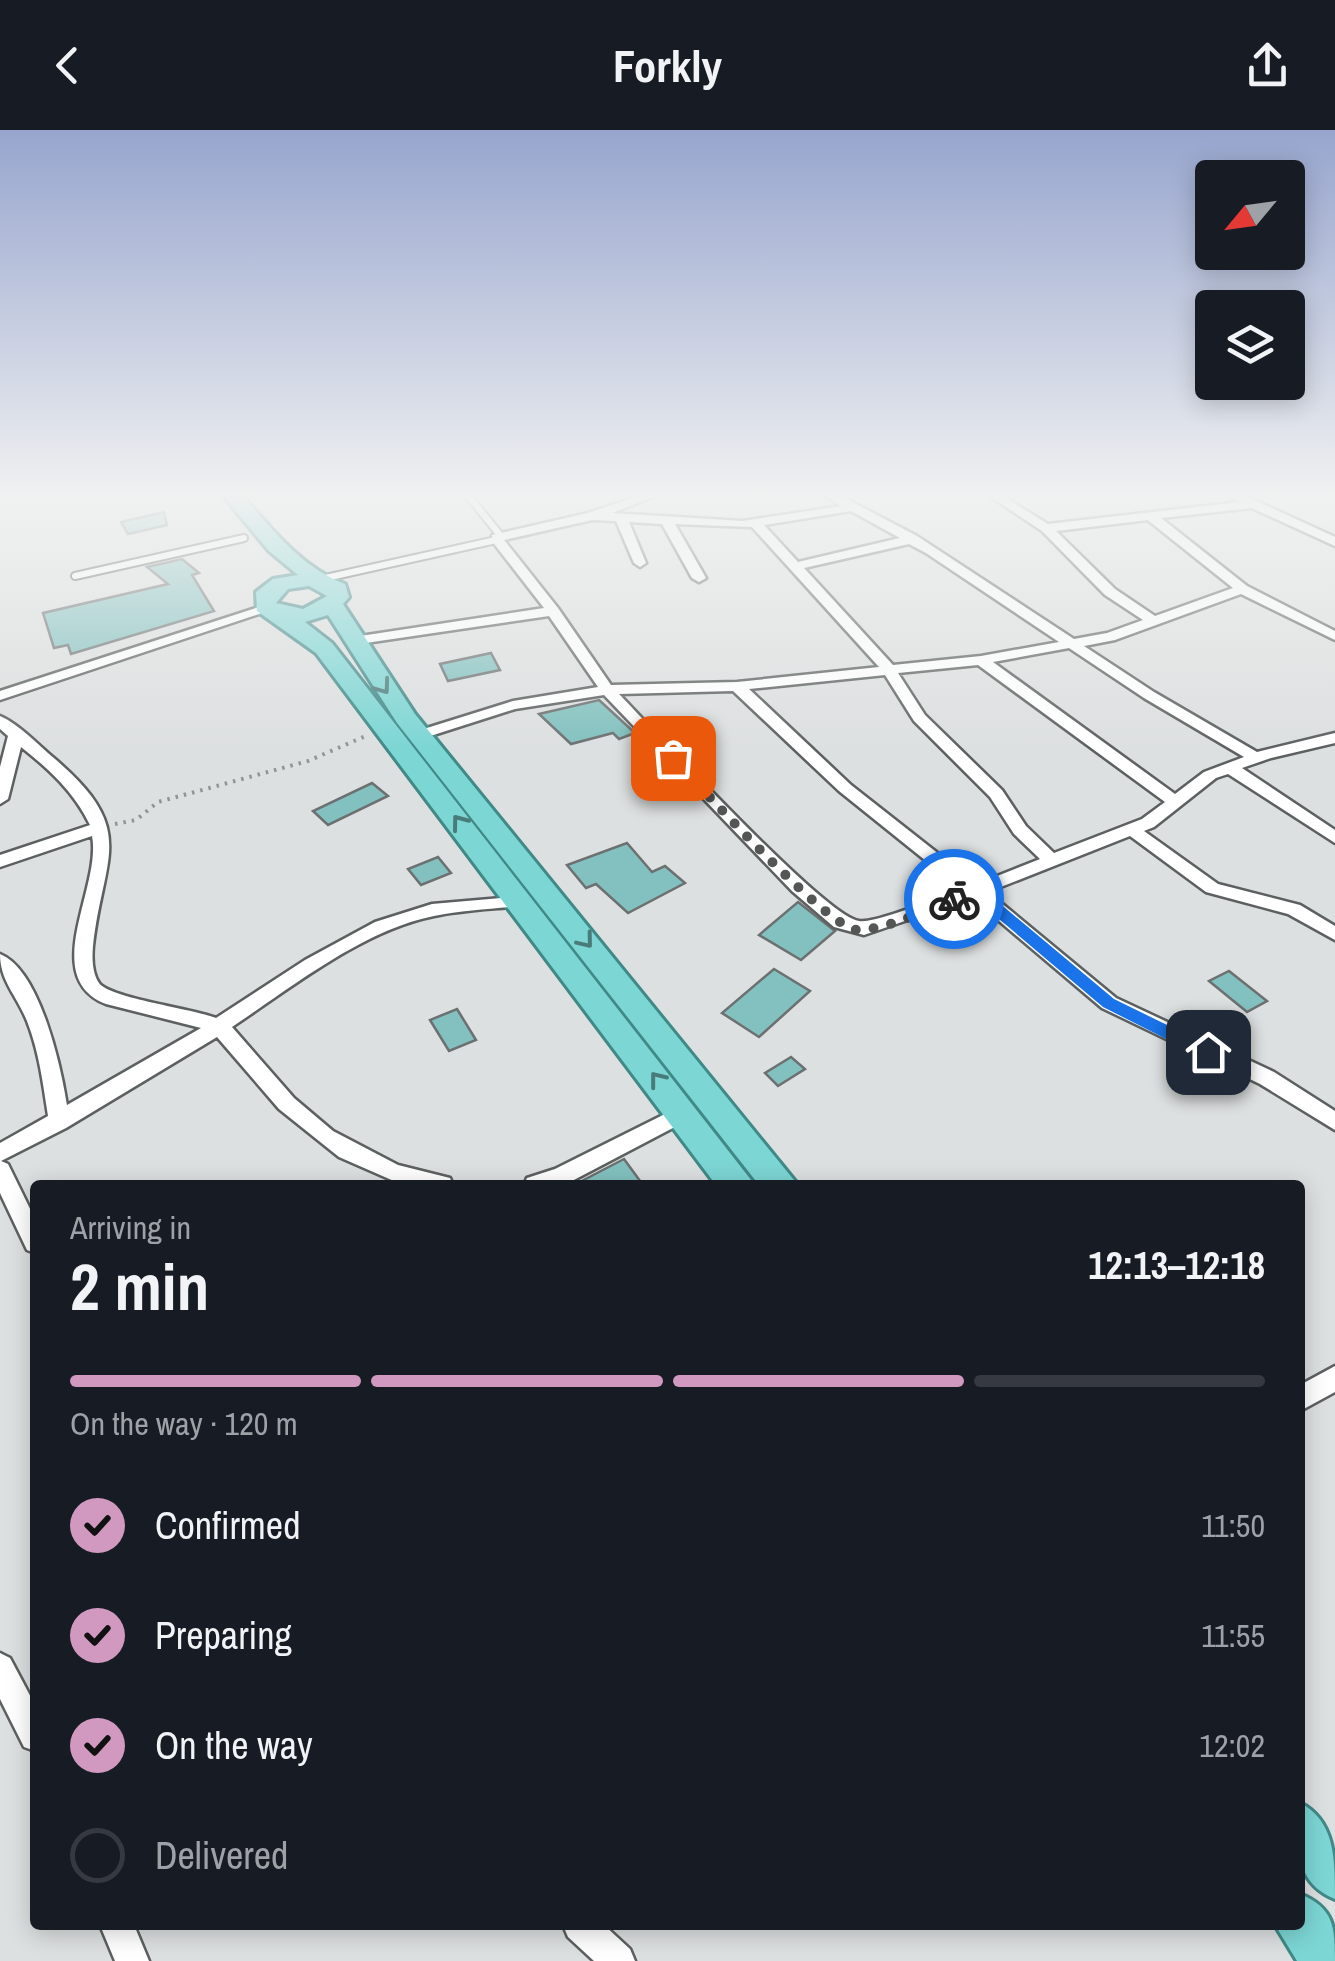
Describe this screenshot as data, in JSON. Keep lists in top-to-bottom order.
{
  "north": "bottom left",
  "page": {
    "header": "Forkly",
    "heading": ["2 min", "Arriving in", "12:13–12:18"],
    "bar": "On the way · 120 m",
    "list": [
      ["Confirmed", "11:50"],
      ["Preparing", "11:55"],
      ["On the way", "12:02"],
      "Delivered"
    ]
  }
}
